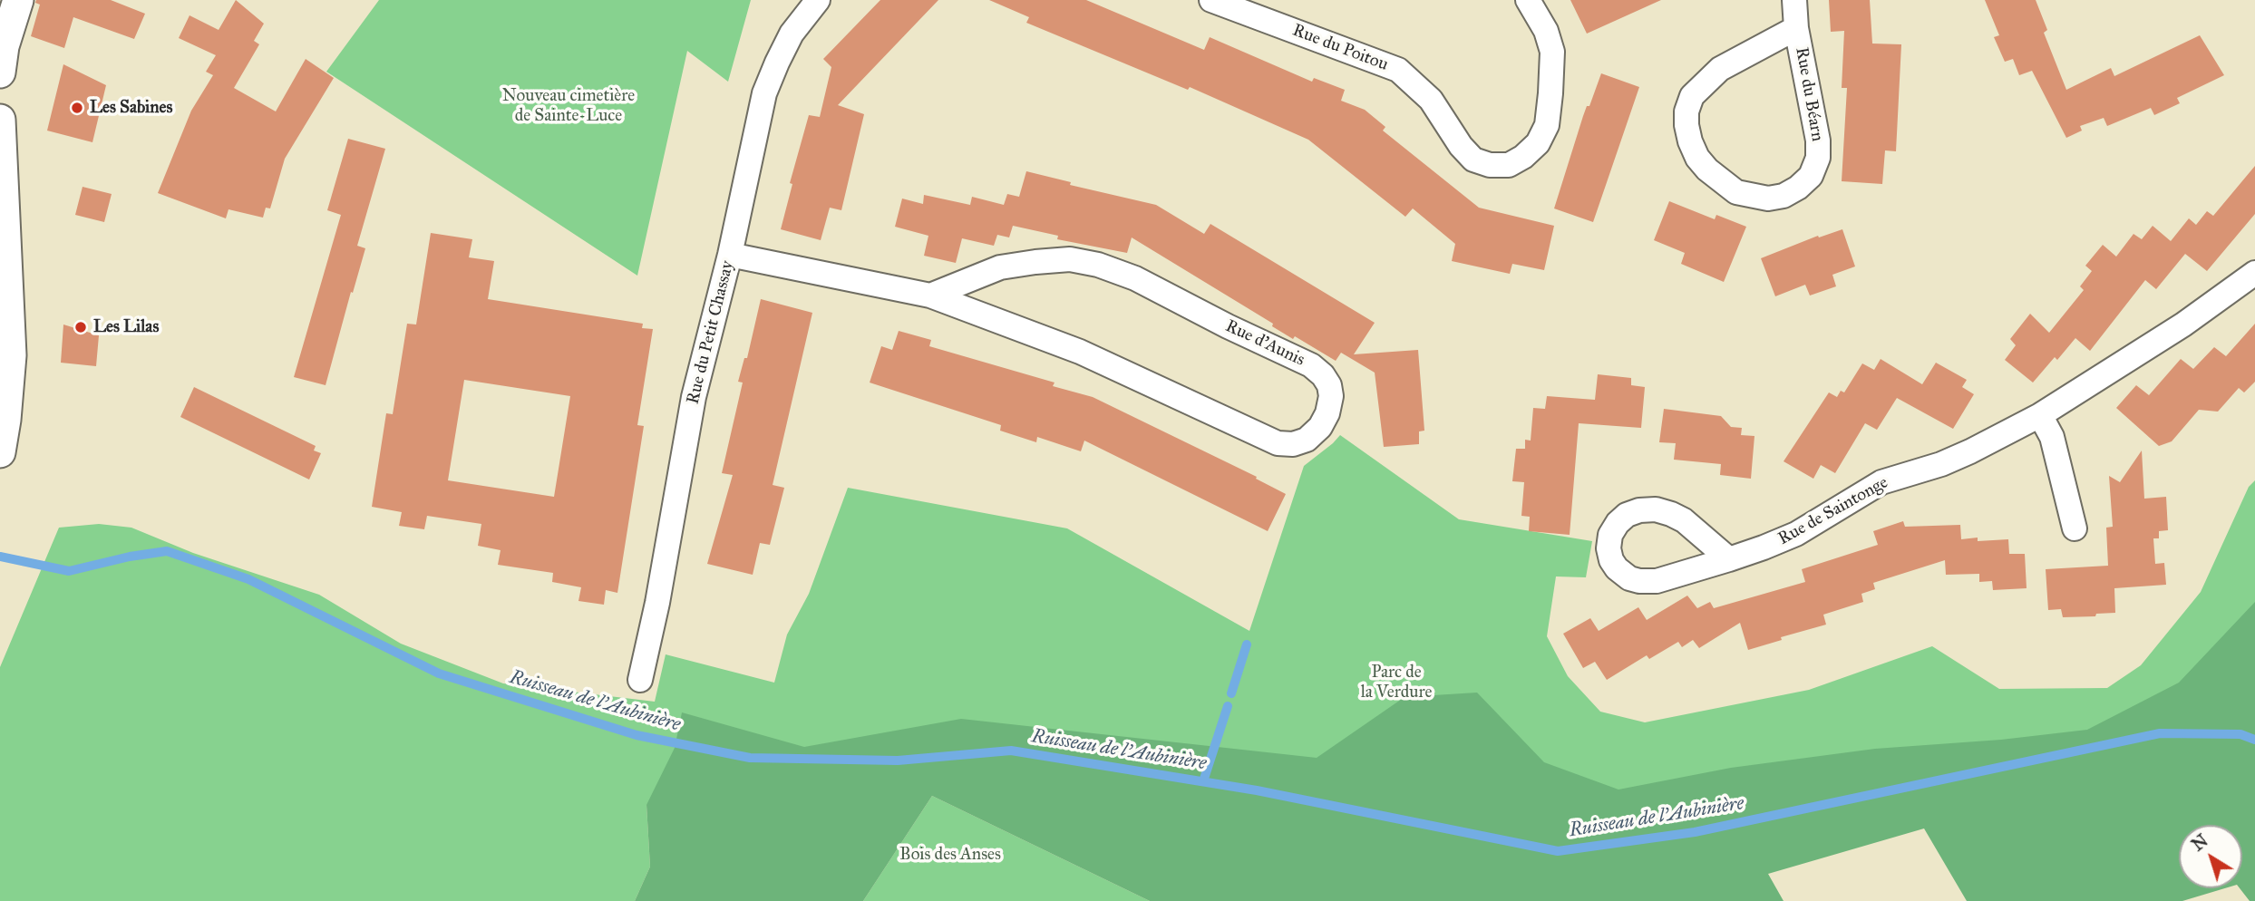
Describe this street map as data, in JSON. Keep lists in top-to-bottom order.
{
  "streets": {
    "street": [
      "Rue du Poitou",
      "Rue du Béarn",
      "Rue du Petit Chassay",
      "Rue d'Aunis",
      "Rue de Saintonge"
    ]
  },
  "crossings": [
    ["Rue du Petit Chassay", "Rue d'Aunis"]
  ],
  "water": ["Ruisseau de l'Aubinière"],
  "parks": ["Nouveau cimetière de Sainte-Luce", "Parc de la Verdure", "Bois des Anses"],
  "places": ["Les Sabines", "Les Lilas"],
  "north": "top left"
}
